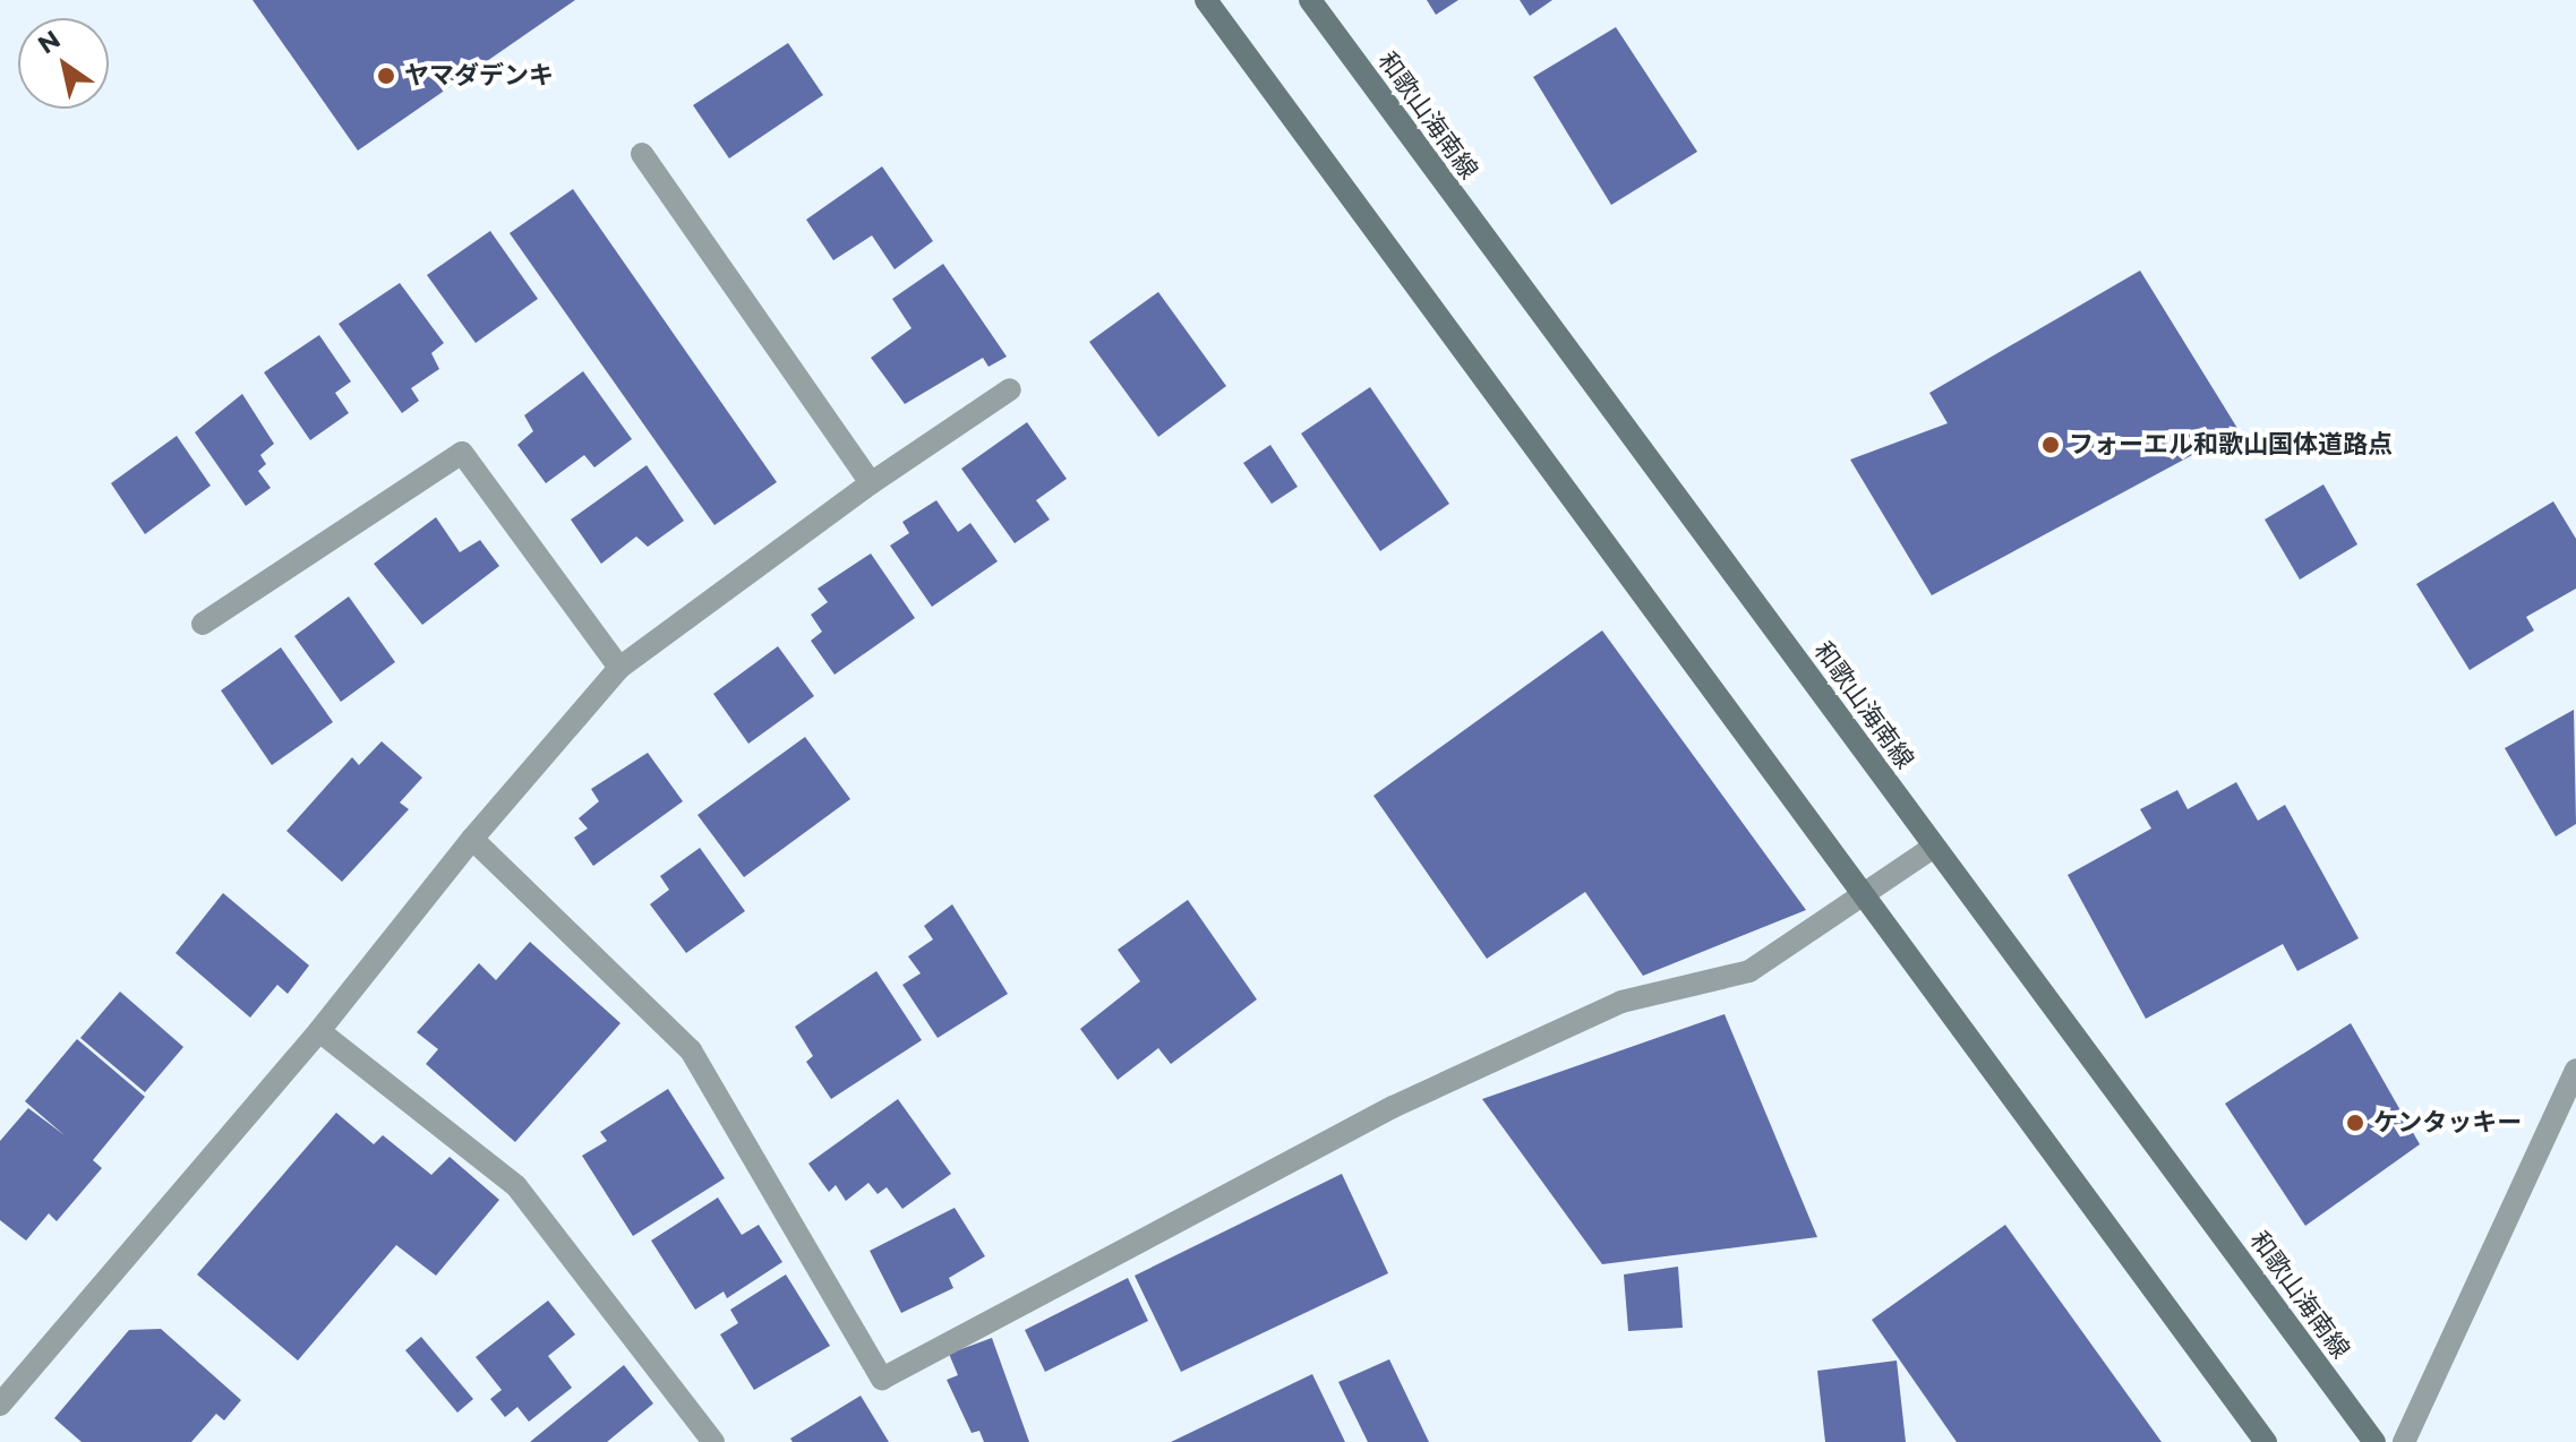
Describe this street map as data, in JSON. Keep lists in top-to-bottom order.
{
  "streets": {
    "main road": ["和歌山海南線"]
  },
  "places": ["ヤマダデンキ", "フォーエル和歌山国体道路点", "ケンタッキー"],
  "north": "top left"
}
